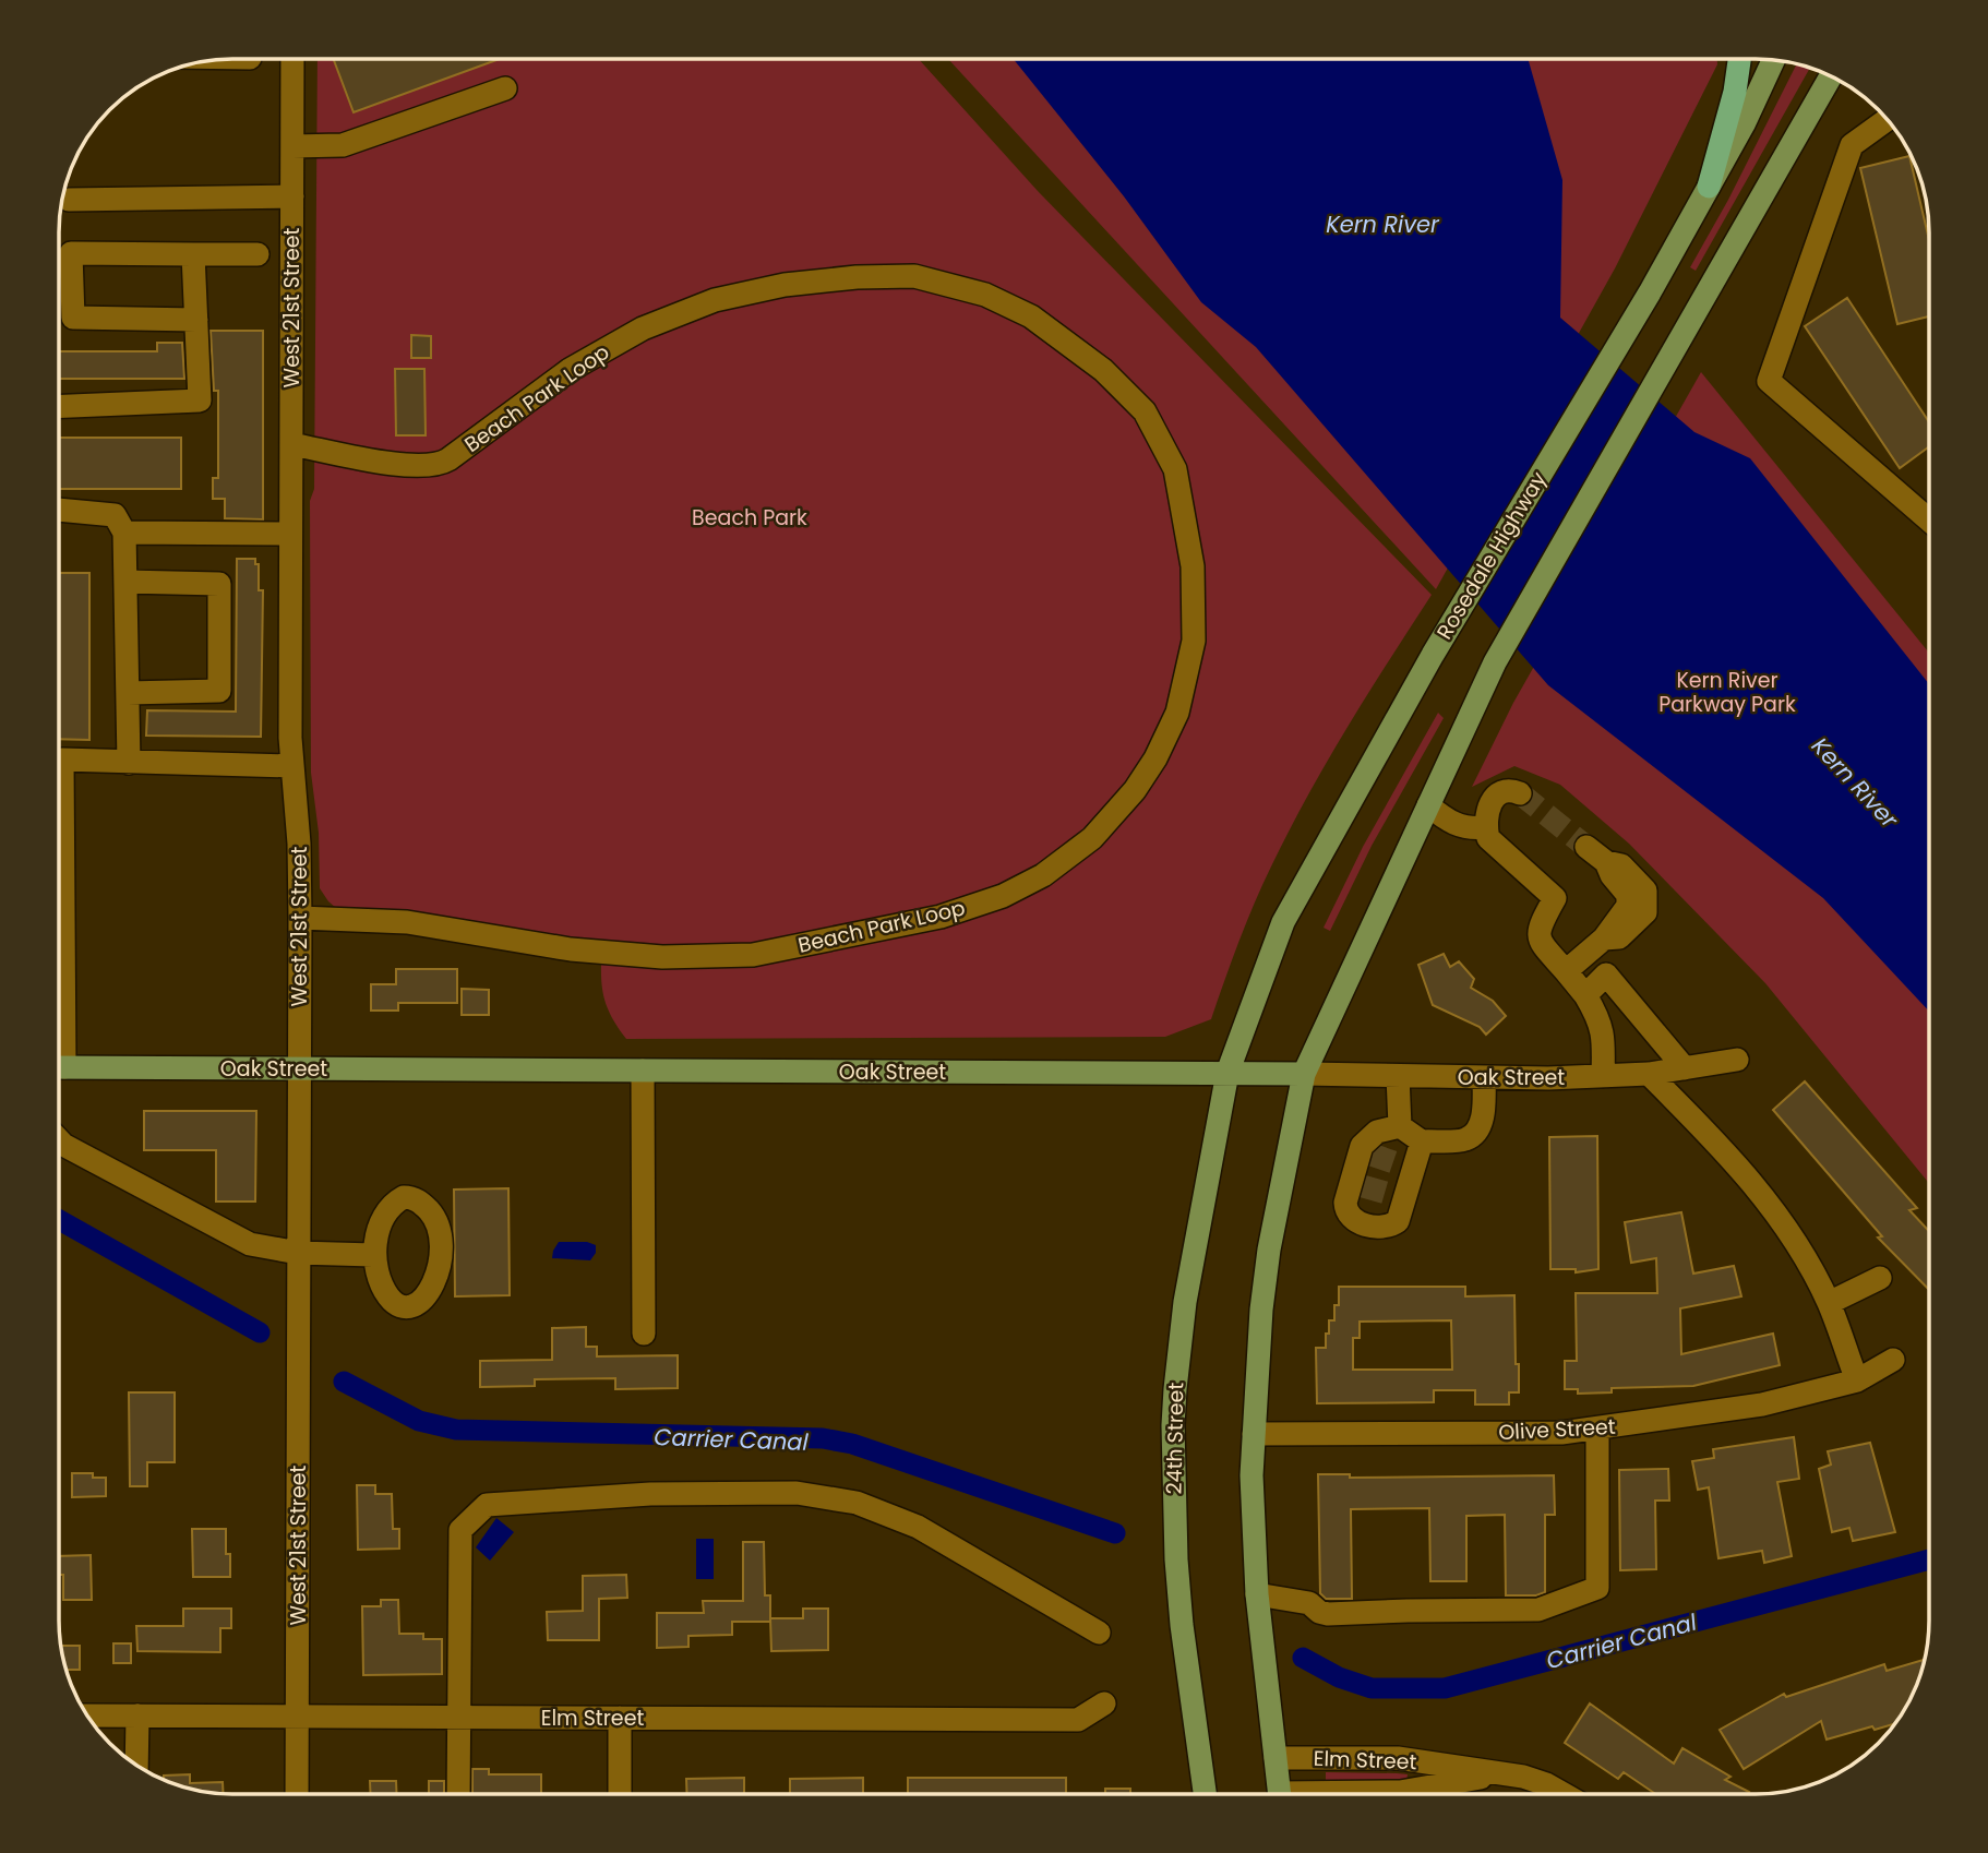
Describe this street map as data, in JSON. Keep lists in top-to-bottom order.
{
  "streets": {
    "main road": ["Rosedale Highway", "Oak Street", "24th Street"],
    "street": [
      "West 21st Street",
      "Beach Park Loop",
      "Olive Street",
      "Elm Street"
    ]
  },
  "crossings": [
    ["West 21st Street", "Beach Park Loop"],
    ["West 21st Street", "Oak Street"],
    ["West 21st Street", "Elm Street"],
    ["Rosedale Highway", "Oak Street"],
    ["Rosedale Highway", "24th Street"],
    ["Oak Street", "24th Street"]
  ],
  "water": ["Kern River", "Carrier Canal"],
  "parks": ["Beach Park", "Kern River Parkway Park"]
}
